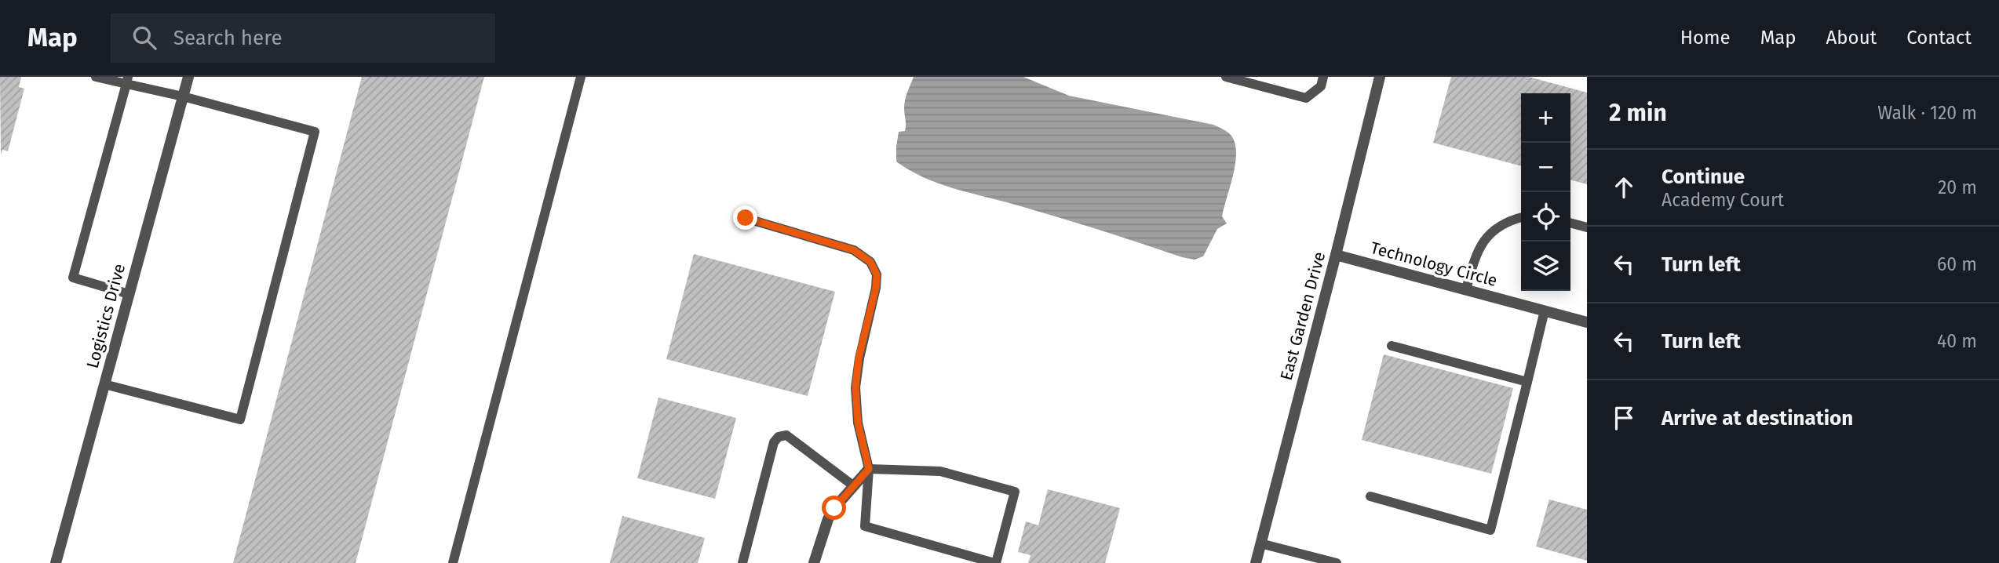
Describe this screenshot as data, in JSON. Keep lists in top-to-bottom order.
{
  "streets": {
    "street": ["Technology Circle", "Logistics Drive", "East Garden Drive"]
  },
  "crossings": [
    ["Technology Circle", "East Garden Drive"]
  ],
  "page": {
    "header": "Map",
    "search": "Search here",
    "nav": [
      "Home",
      "Map",
      "About",
      "Contact"
    ],
    "heading": ["2 min", "Walk · 120 m"],
    "map_buttons": ["+", "−"],
    "list": [
      ["Continue", "Academy Court", "20 m"],
      ["Turn left", "60 m"],
      ["Turn left", "40 m"],
      "Arrive at destination"
    ]
  }
}
